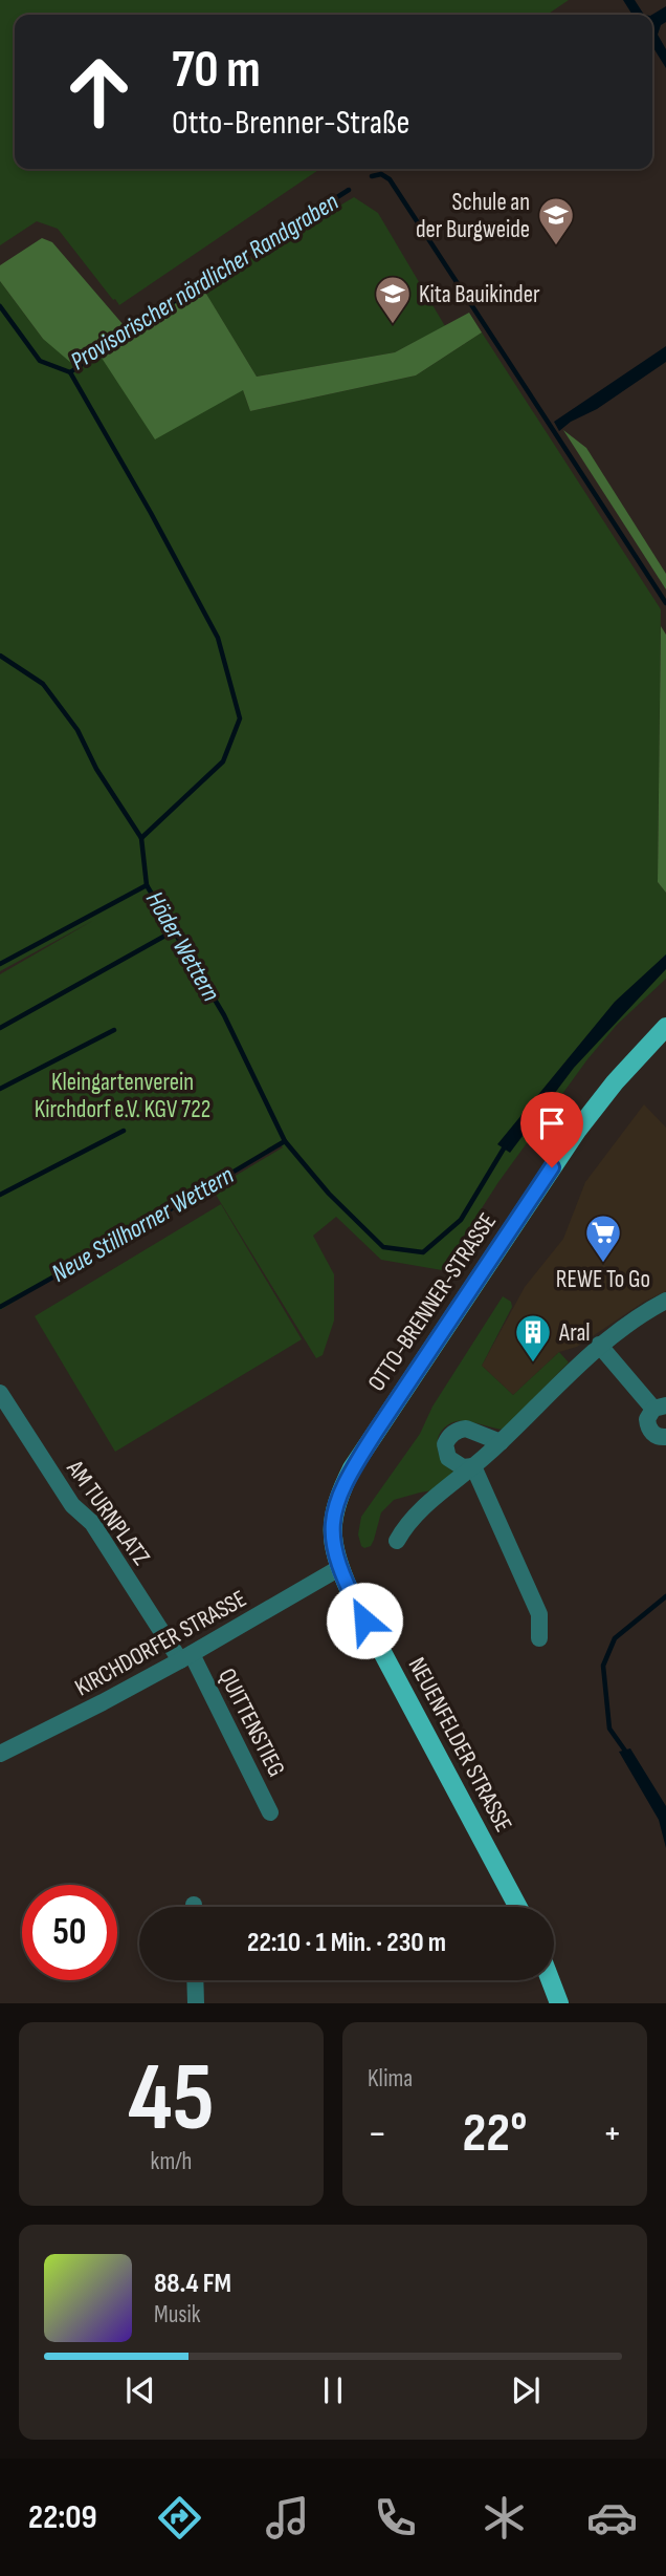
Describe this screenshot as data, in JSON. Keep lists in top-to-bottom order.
{
  "streets": {
    "main road": ["OTTO-BRENNER-STRASSE", "NEUENFELDER STRASSE"],
    "street": ["AM TURNPLATZ", "KIRCHDORFER STRASSE", "QUITTENSTIEG"]
  },
  "crossings": [
    ["OTTO-BRENNER-STRASSE", "NEUENFELDER STRASSE"],
    ["AM TURNPLATZ", "KIRCHDORFER STRASSE"],
    ["AM TURNPLATZ", "QUITTENSTIEG"],
    ["KIRCHDORFER STRASSE", "QUITTENSTIEG"],
    ["KIRCHDORFER STRASSE", "NEUENFELDER STRASSE"]
  ],
  "water": ["Provisorischer nördlicher Randgraben", "Höder Wettern", "Neue Stillhorner Wettern"],
  "parks": ["Kleingartenverein Kirchdorf e.V. KGV 722"],
  "places": {
    "school or university": ["Schule an der Burgweide", "Kita Bauikinder"],
    "supermarket": ["REWE To Go"],
    "building": ["Aral"]
  },
  "page": {
    "turn": ["70 m", "Otto-Brenner-Straße"],
    "limit": "50",
    "trip": "22:10 · 1 Min. · 230 m",
    "tile": [
      ["45", "km/h"],
      "Klima"
    ],
    "heat": ["−", "22°", "+"],
    "song": ["88.4 FM", "Musik"],
    "tabs": "22:09"
  }
}
